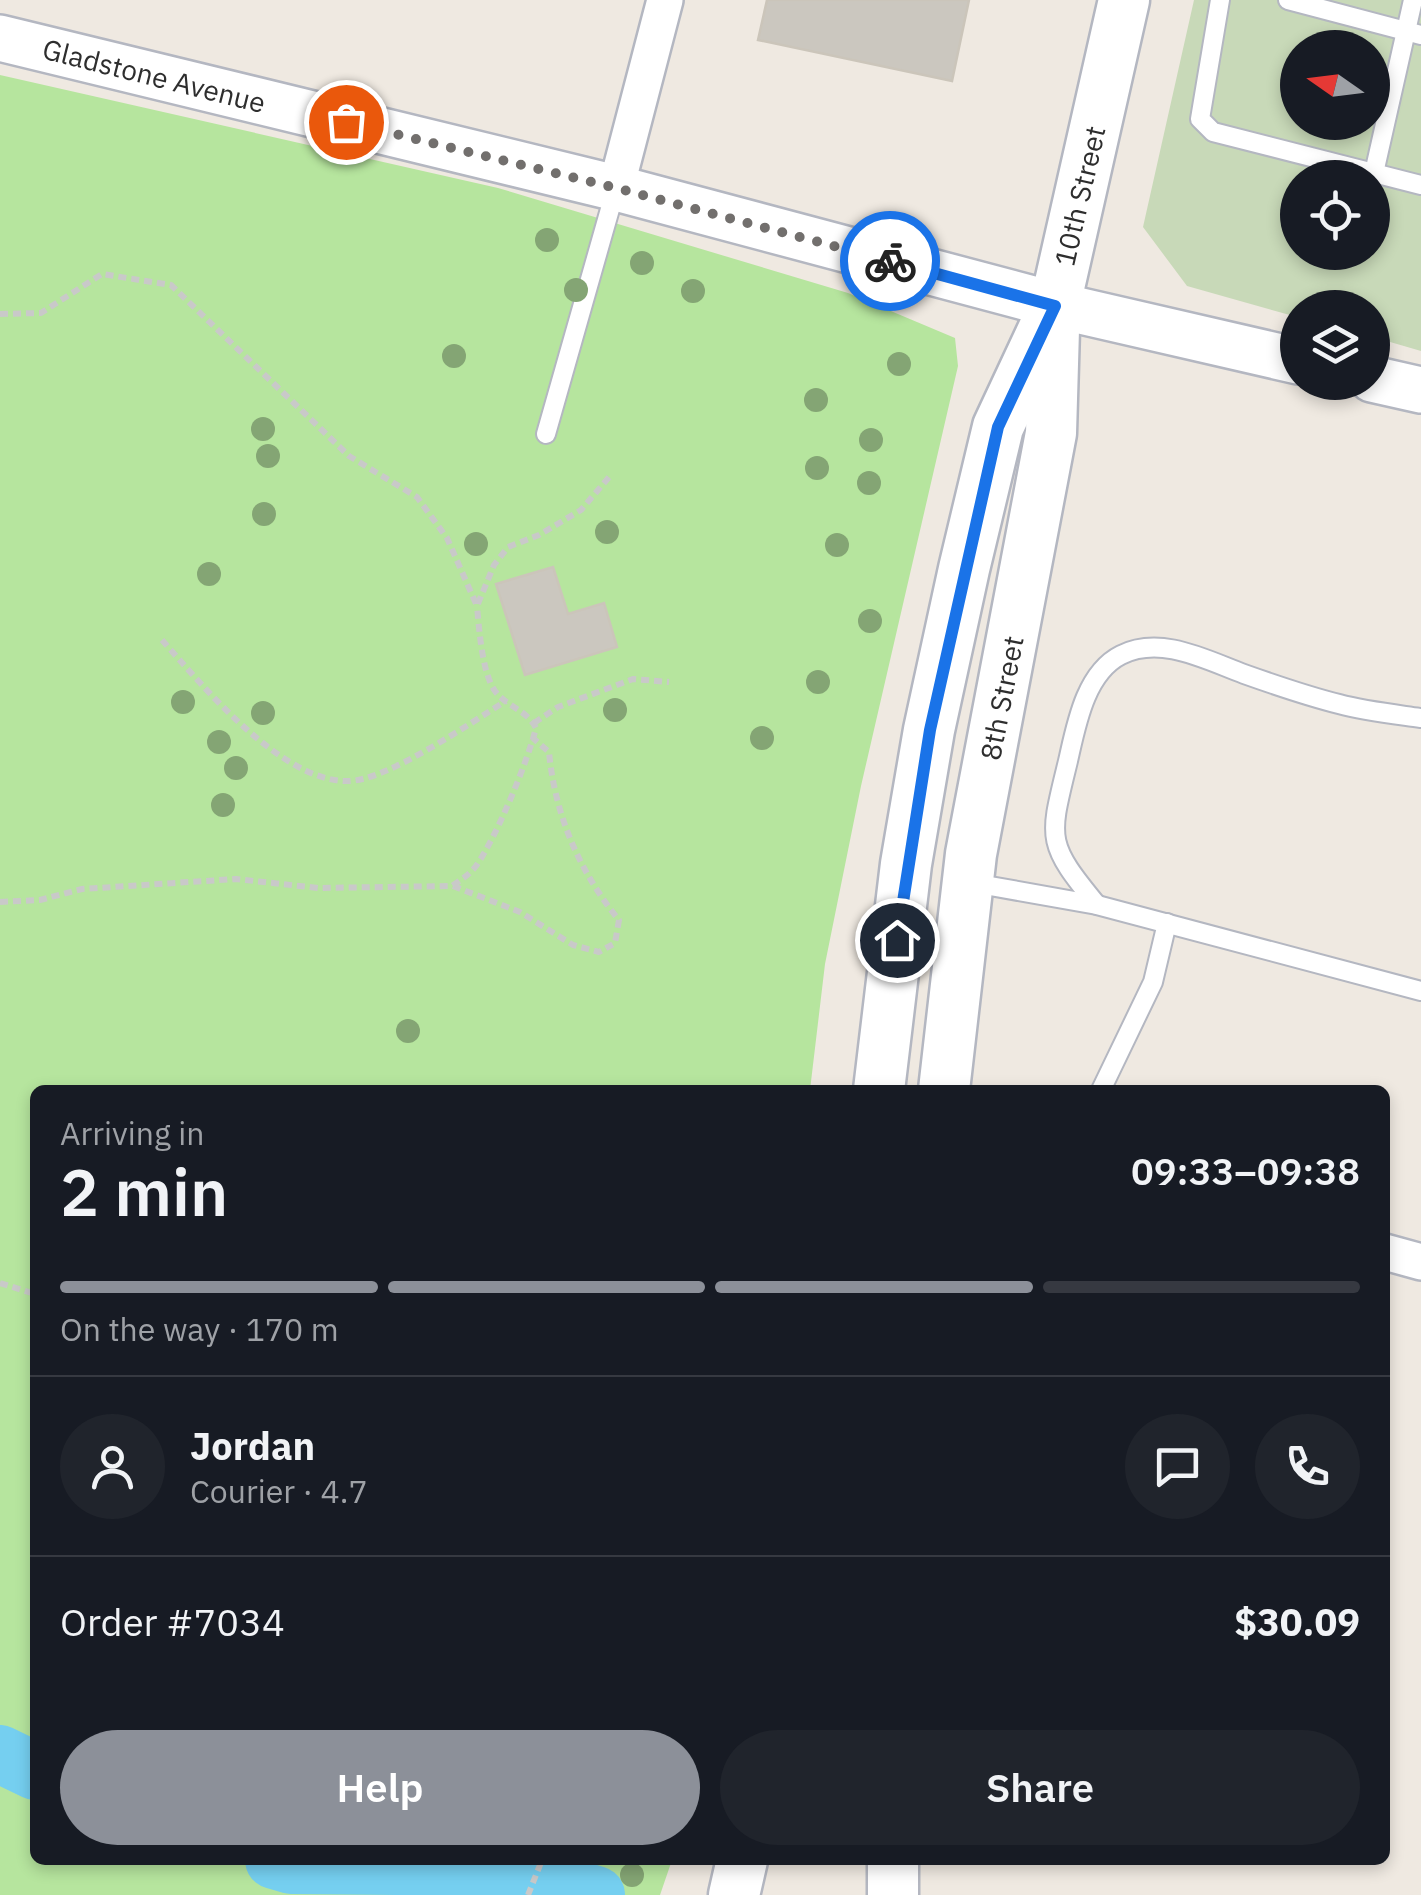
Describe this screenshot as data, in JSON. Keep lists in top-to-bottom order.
{
  "streets": {
    "main road": ["10th Street", "8th Street"],
    "street": ["Gladstone Avenue"]
  },
  "crossings": [
    ["Gladstone Avenue", "10th Street"],
    ["Gladstone Avenue", "8th Street"],
    ["10th Street", "8th Street"]
  ],
  "north": "left",
  "page": {
    "heading": ["2 min", "Arriving in", "09:33–09:38"],
    "panel": [
      "Jordan",
      "Courier · 4.7",
      "Order #7034",
      "$30.09"
    ],
    "bar": "On the way · 170 m",
    "buttons": ["Help", "Share"]
  }
}
